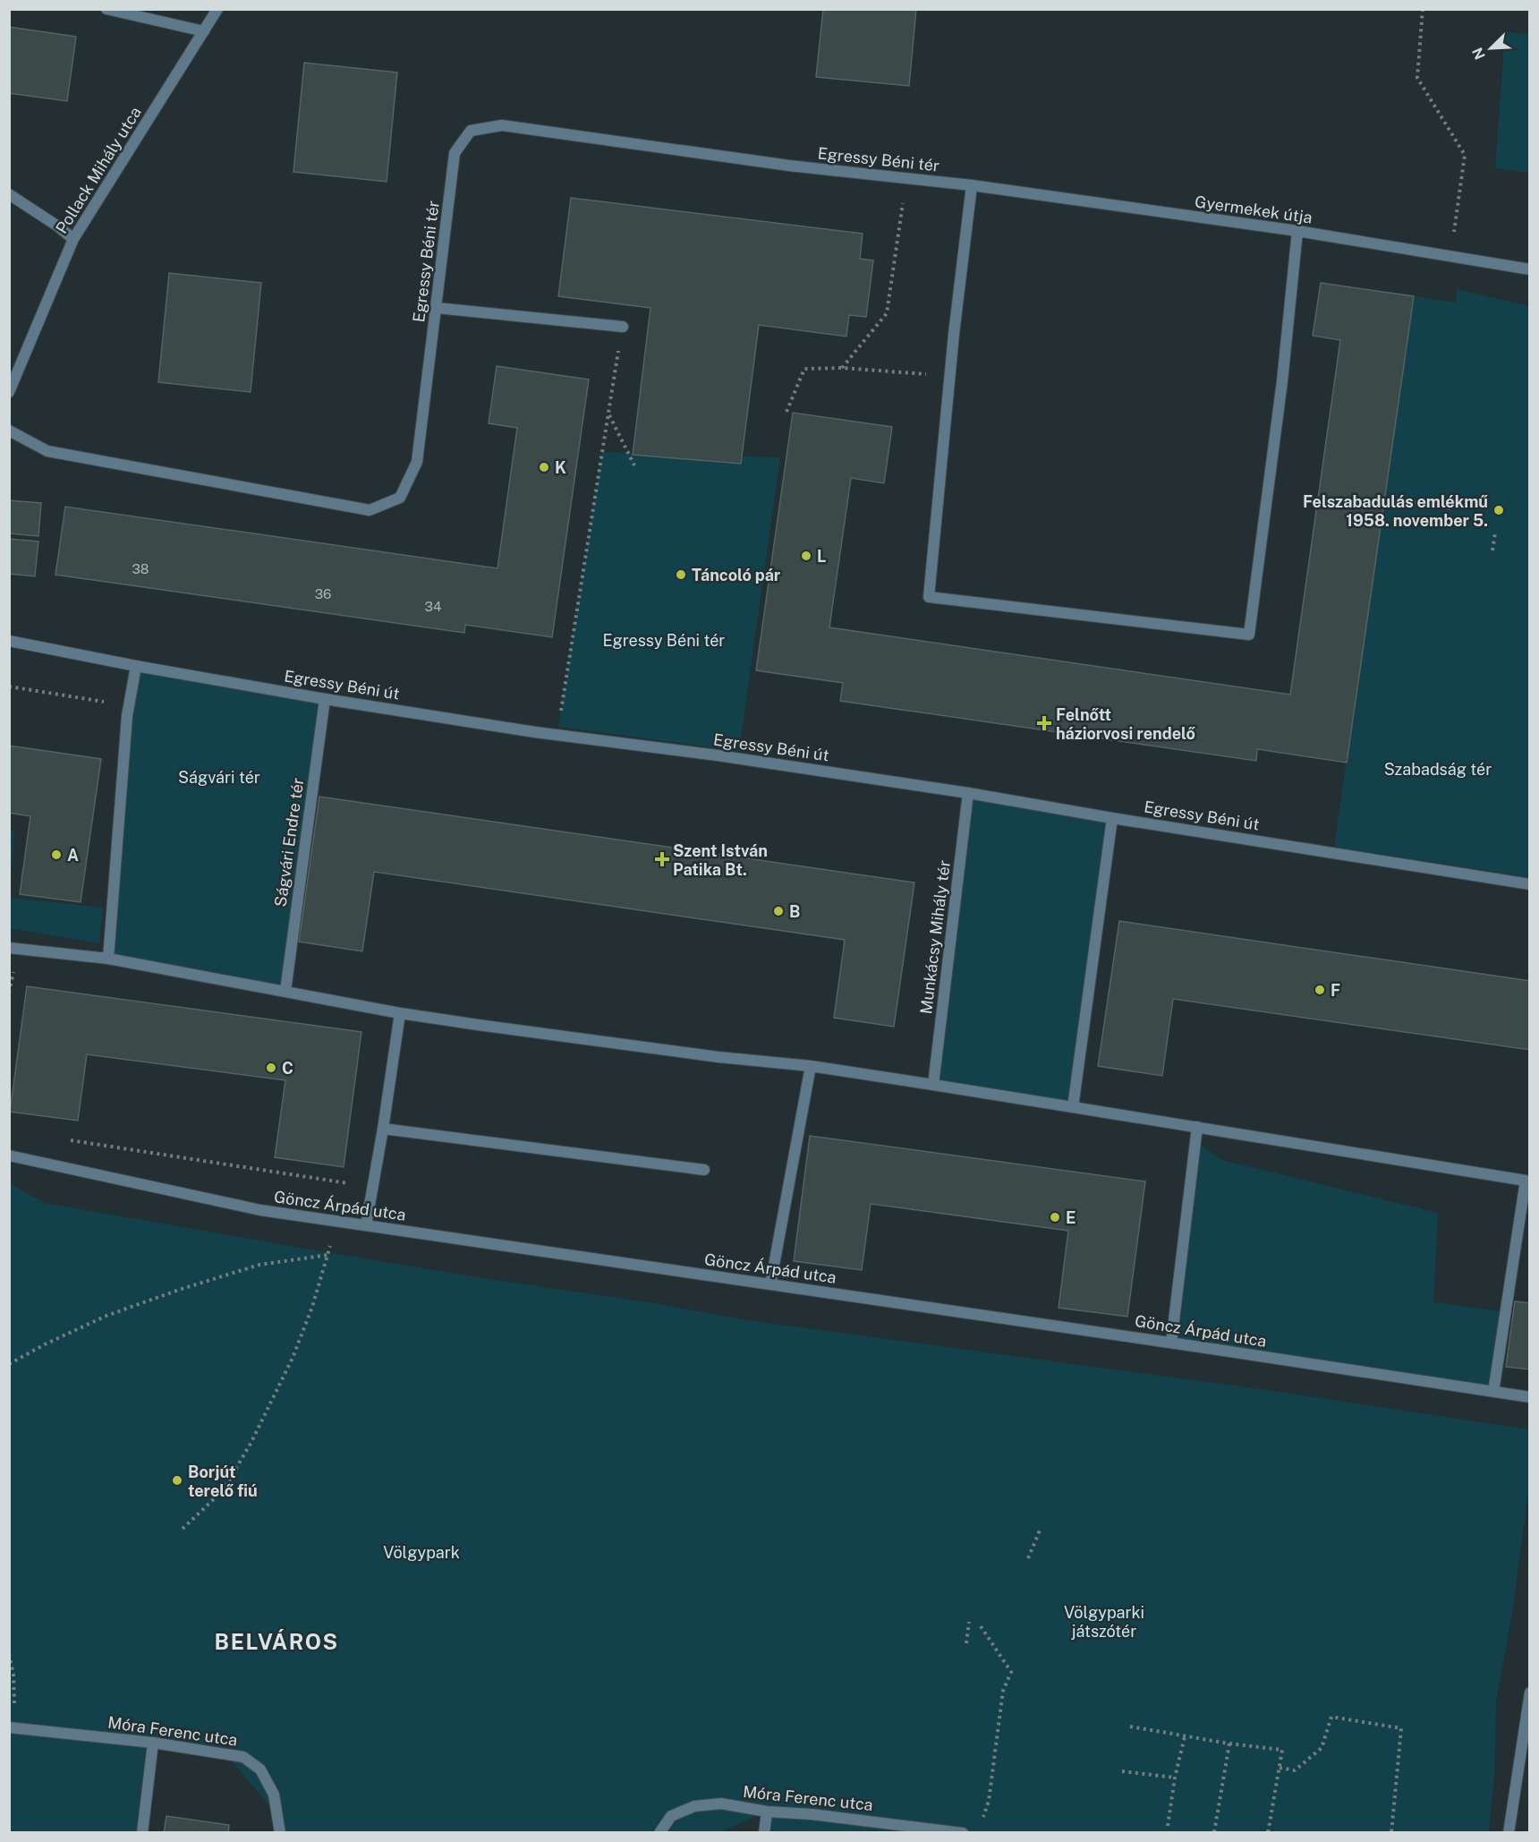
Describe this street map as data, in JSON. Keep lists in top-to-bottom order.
{
  "streets": {
    "street": [
      "Egressy Béni tér",
      "Pollack Mihály utca",
      "Gyermekek útja",
      "Egressy Béni út",
      "Ságvári Endre tér",
      "Munkácsy Mihály tér",
      "Göncz Árpád utca",
      "Móra Ferenc utca"
    ]
  },
  "crossings": [
    ["Egressy Béni tér", "Gyermekek útja"],
    ["Egressy Béni út", "Ságvári Endre tér"],
    ["Egressy Béni út", "Munkácsy Mihály tér"]
  ],
  "districts": ["BELVÁROS"],
  "parks": [
    "Egressy Béni tér",
    "Szabadság tér",
    "Ságvári tér",
    "Völgypark",
    "Völgyparki játszótér"
  ],
  "places": {
    "other": [
      "K",
      "Felszabadulás emlékmű 1958. november 5.",
      "L",
      "Táncoló pár",
      "A",
      "B",
      "F",
      "C",
      "E",
      "Borjút terelő fiú"
    ],
    "health": ["Felnőtt háziorvosi rendelő", "Szent István Patika Bt."]
  },
  "house_numbers": ["38", "36", "34"],
  "north": "bottom left"
}
